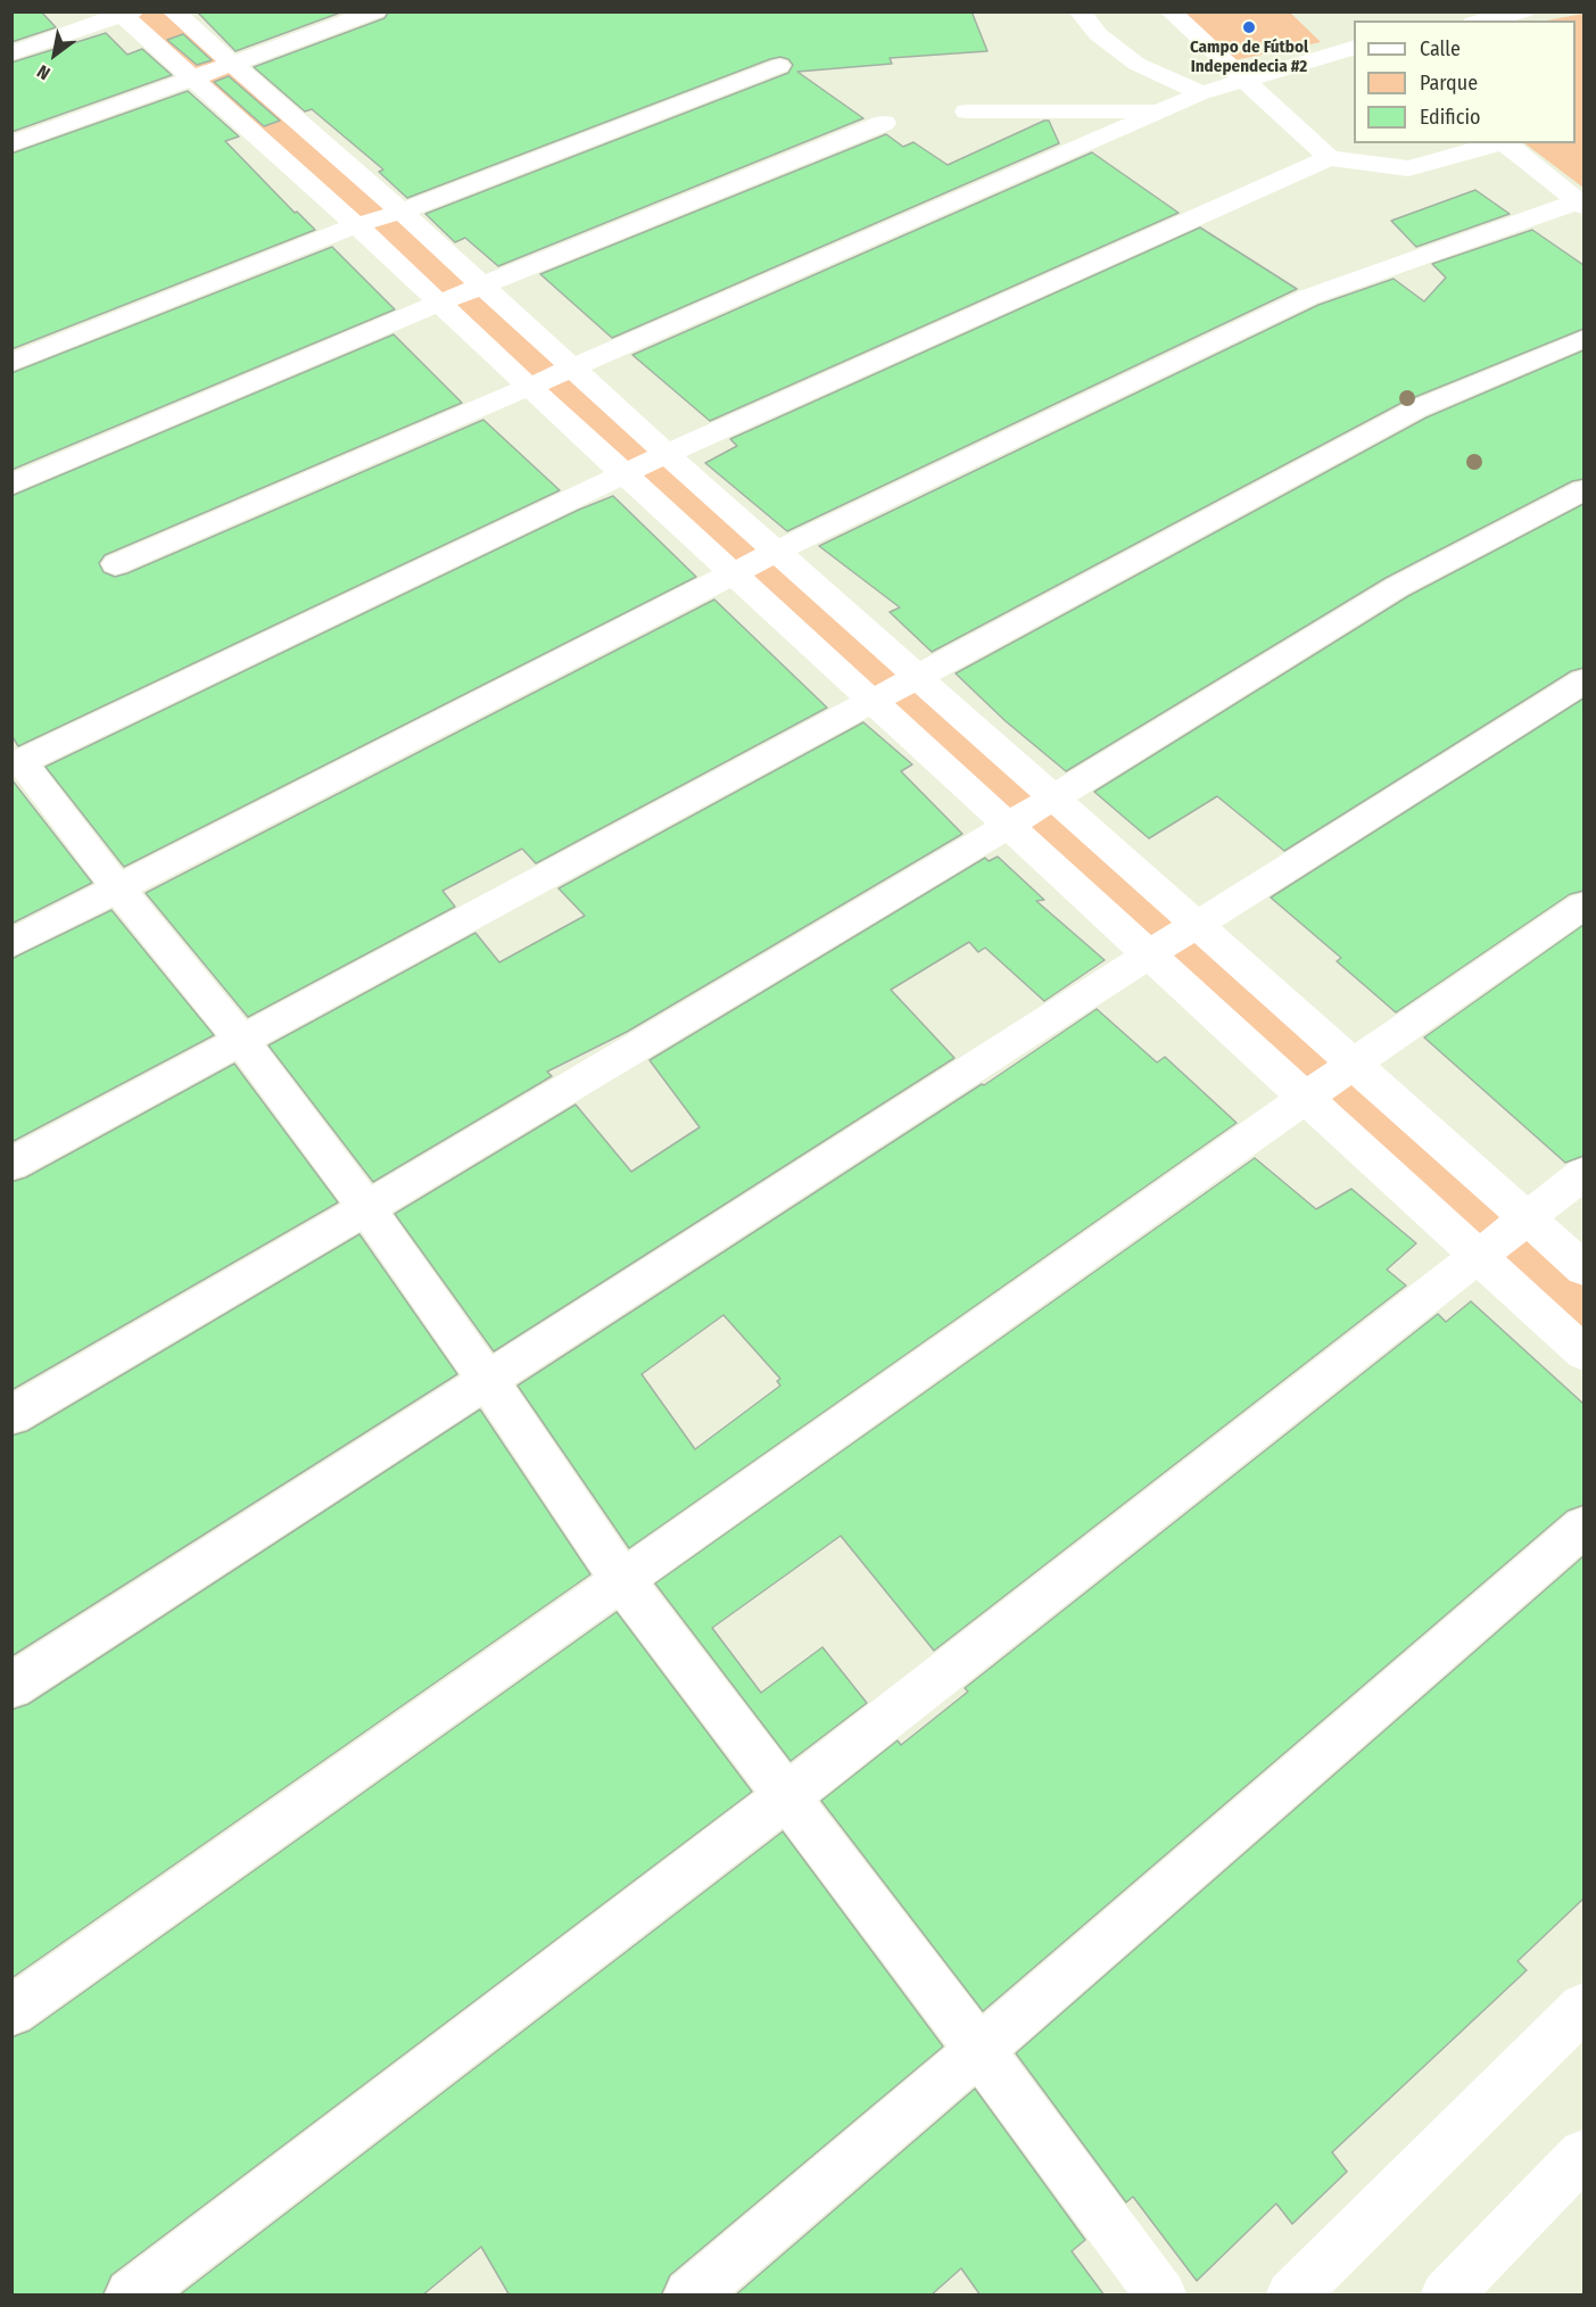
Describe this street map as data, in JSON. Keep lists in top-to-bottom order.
{
  "places": ["Campo de Fútbol Independecia #2"],
  "legend": ["Calle", "Parque", "Edificio"],
  "north": "bottom left"
}
